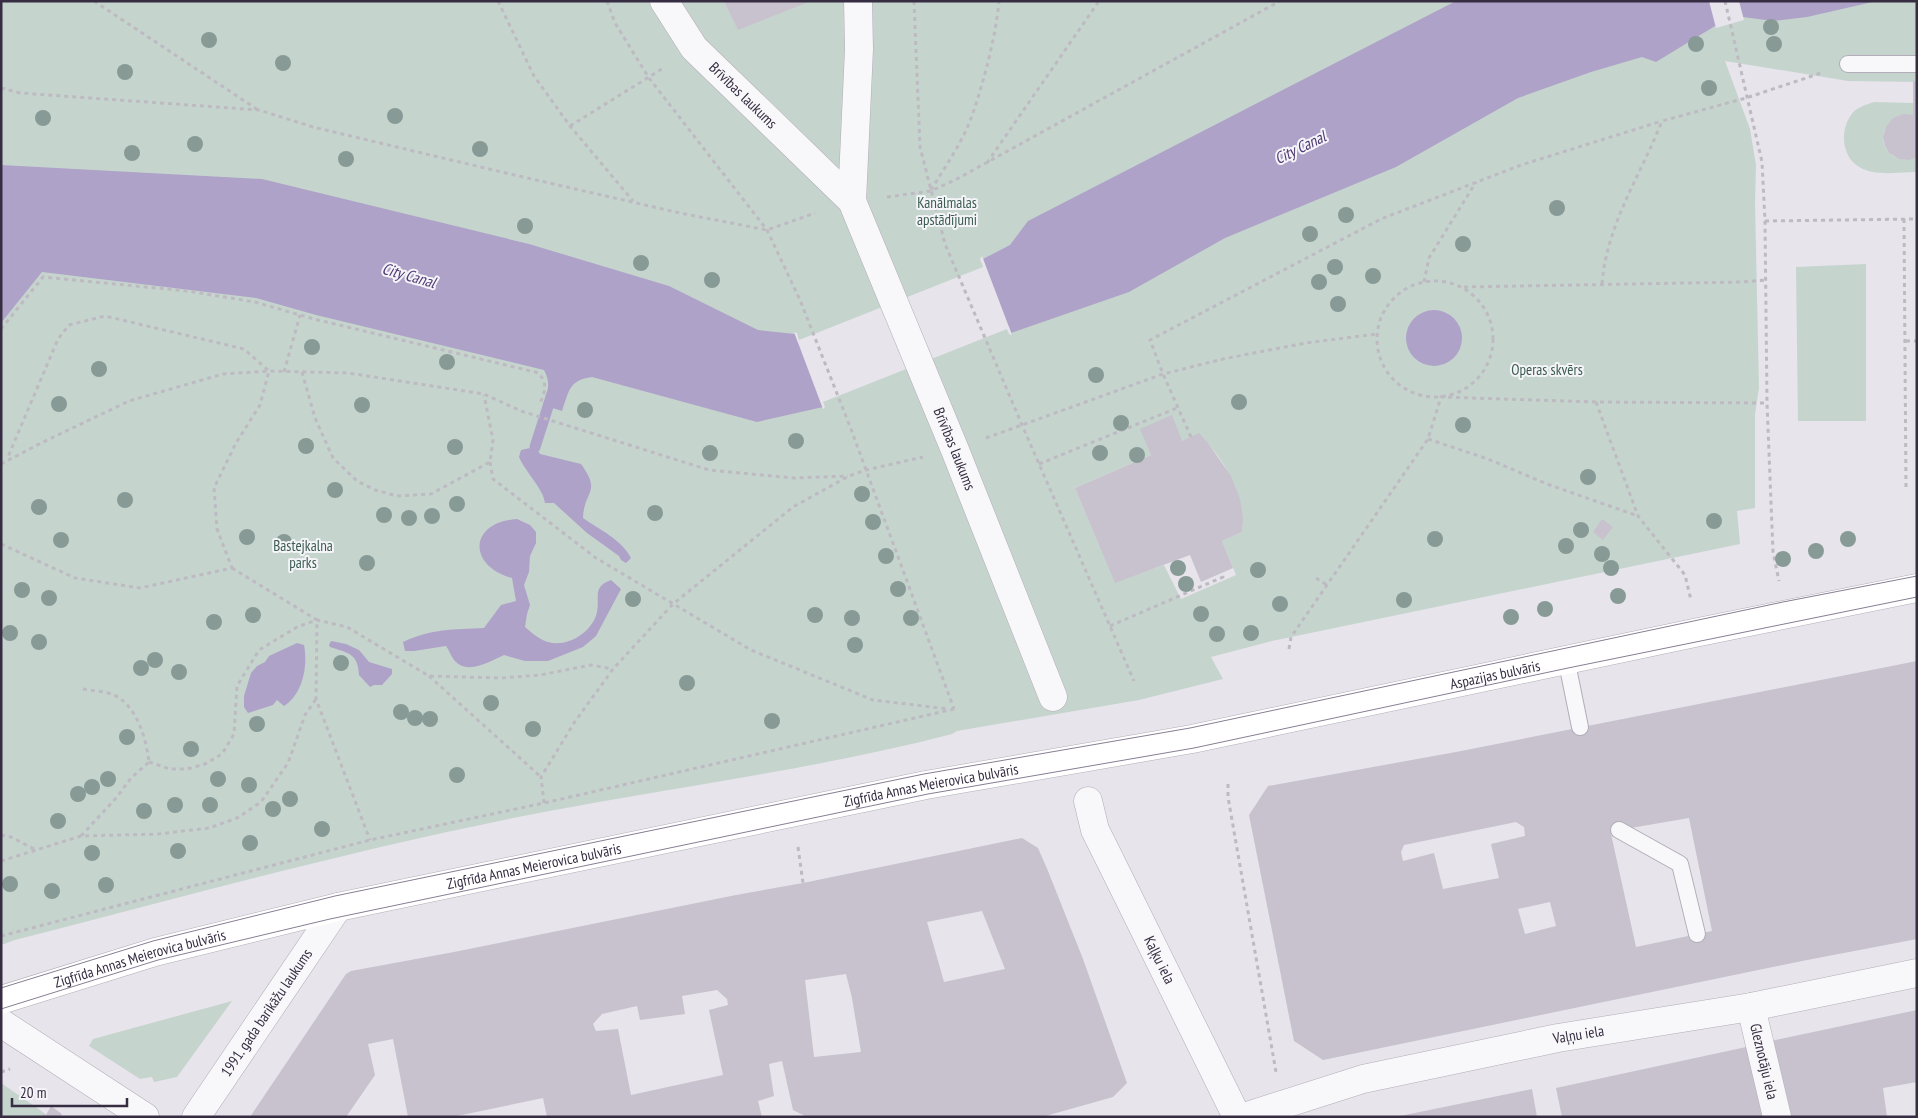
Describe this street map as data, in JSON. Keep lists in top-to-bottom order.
{
  "streets": {
    "street": [
      "Brīvības laukums",
      "Aspazijas bulvāris",
      "Zigfrīda Annas Meierovica bulvāris",
      "Kaļķu iela",
      "1991. gada barikāžu laukums",
      "Vaļņu iela",
      "Gleznotāju iela"
    ]
  },
  "crossings": [
    ["Aspazijas bulvāris", "Zigfrīda Annas Meierovica bulvāris"],
    ["Zigfrīda Annas Meierovica bulvāris", "1991. gada barikāžu laukums"],
    ["Vaļņu iela", "Gleznotāju iela"]
  ],
  "water": ["City Canal"],
  "parks": ["Kanālmalas apstādījumi", "Operas skvērs", "Bastejkalna parks"],
  "scale_bar": "20 m"
}
